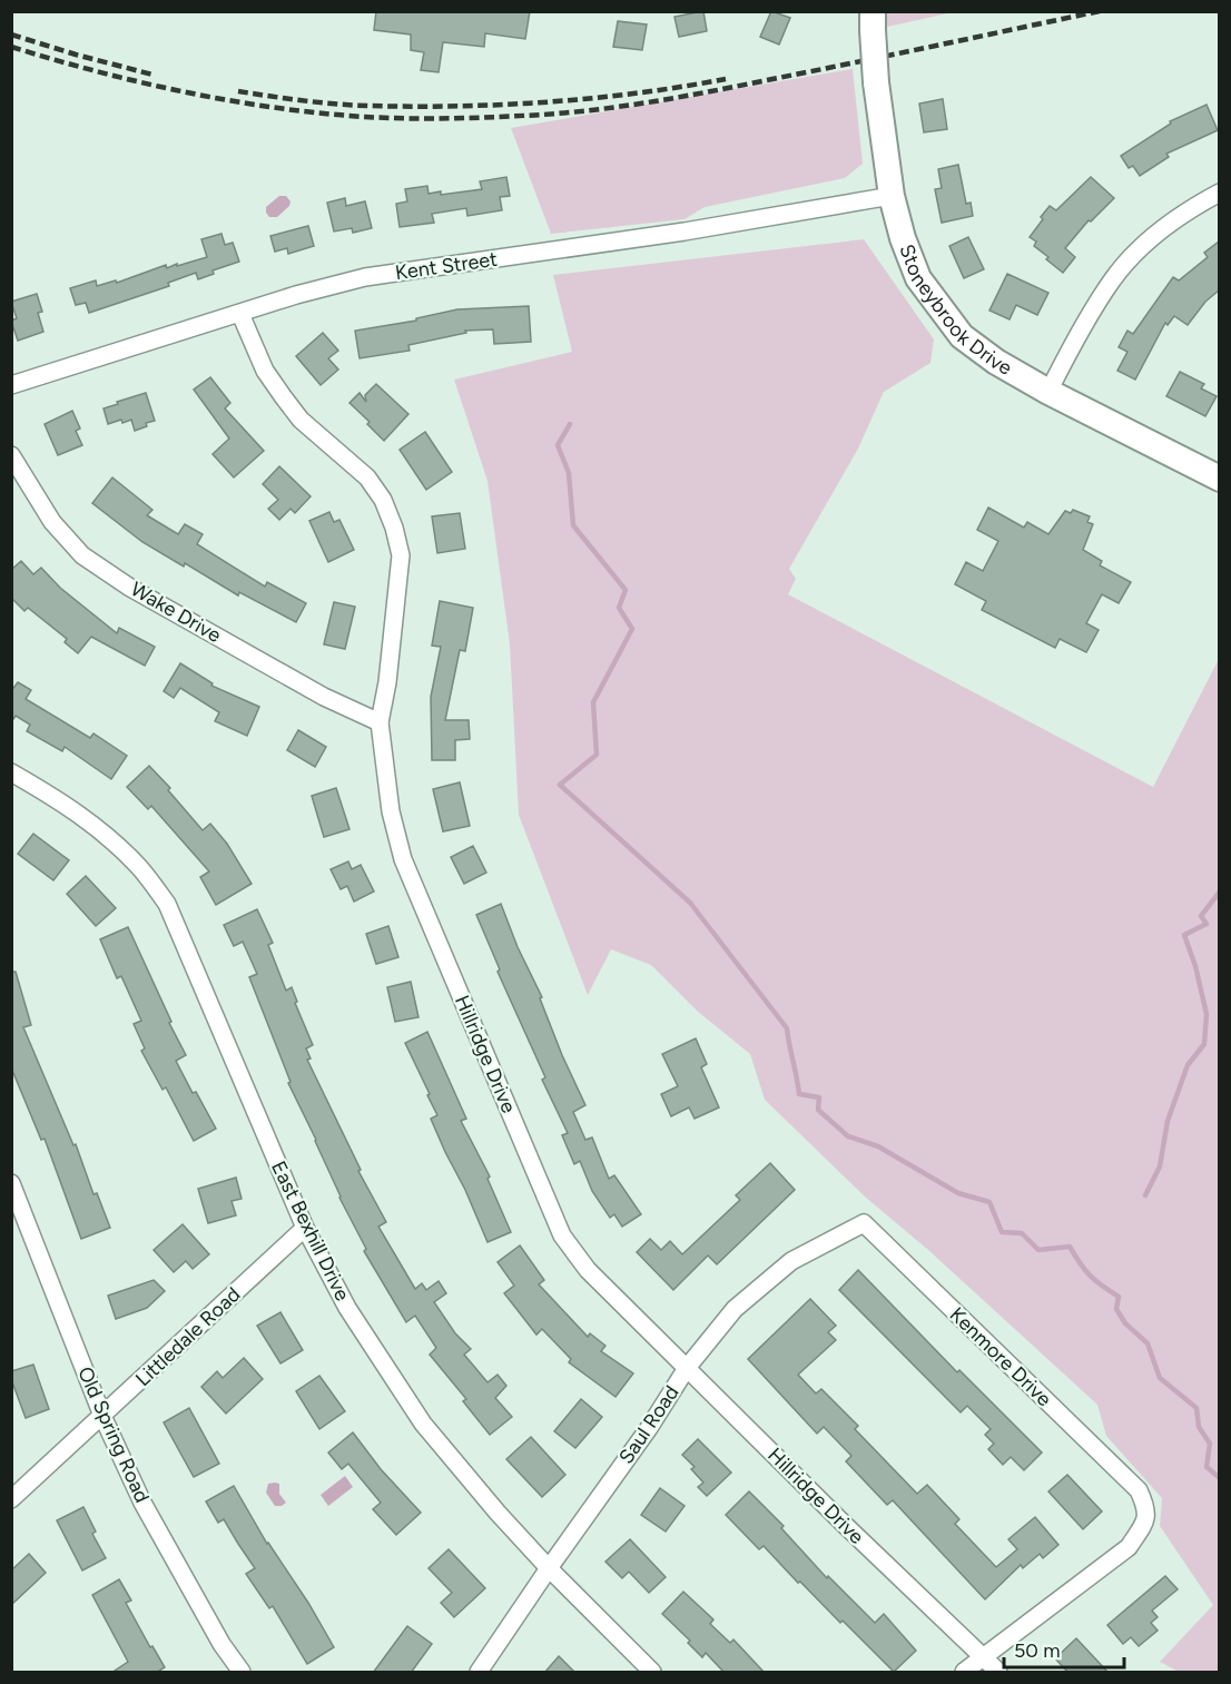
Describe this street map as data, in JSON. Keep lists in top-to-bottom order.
{
  "streets": {
    "street": [
      "Kent Street",
      "Stoneybrook Drive",
      "Wake Drive",
      "Hillridge Drive",
      "East Bexhill Drive",
      "Littledale Road",
      "Kenmore Drive",
      "Saul Road",
      "Old Spring Road"
    ]
  },
  "crossings": [
    ["Kent Street", "Stoneybrook Drive"],
    ["Kent Street", "Hillridge Drive"],
    ["Wake Drive", "Hillridge Drive"],
    ["Hillridge Drive", "Kenmore Drive"],
    ["Hillridge Drive", "Saul Road"],
    ["East Bexhill Drive", "Littledale Road"],
    ["East Bexhill Drive", "Saul Road"],
    ["Littledale Road", "Old Spring Road"],
    ["Kenmore Drive", "Saul Road"]
  ],
  "scale_bar": "50 m"
}
